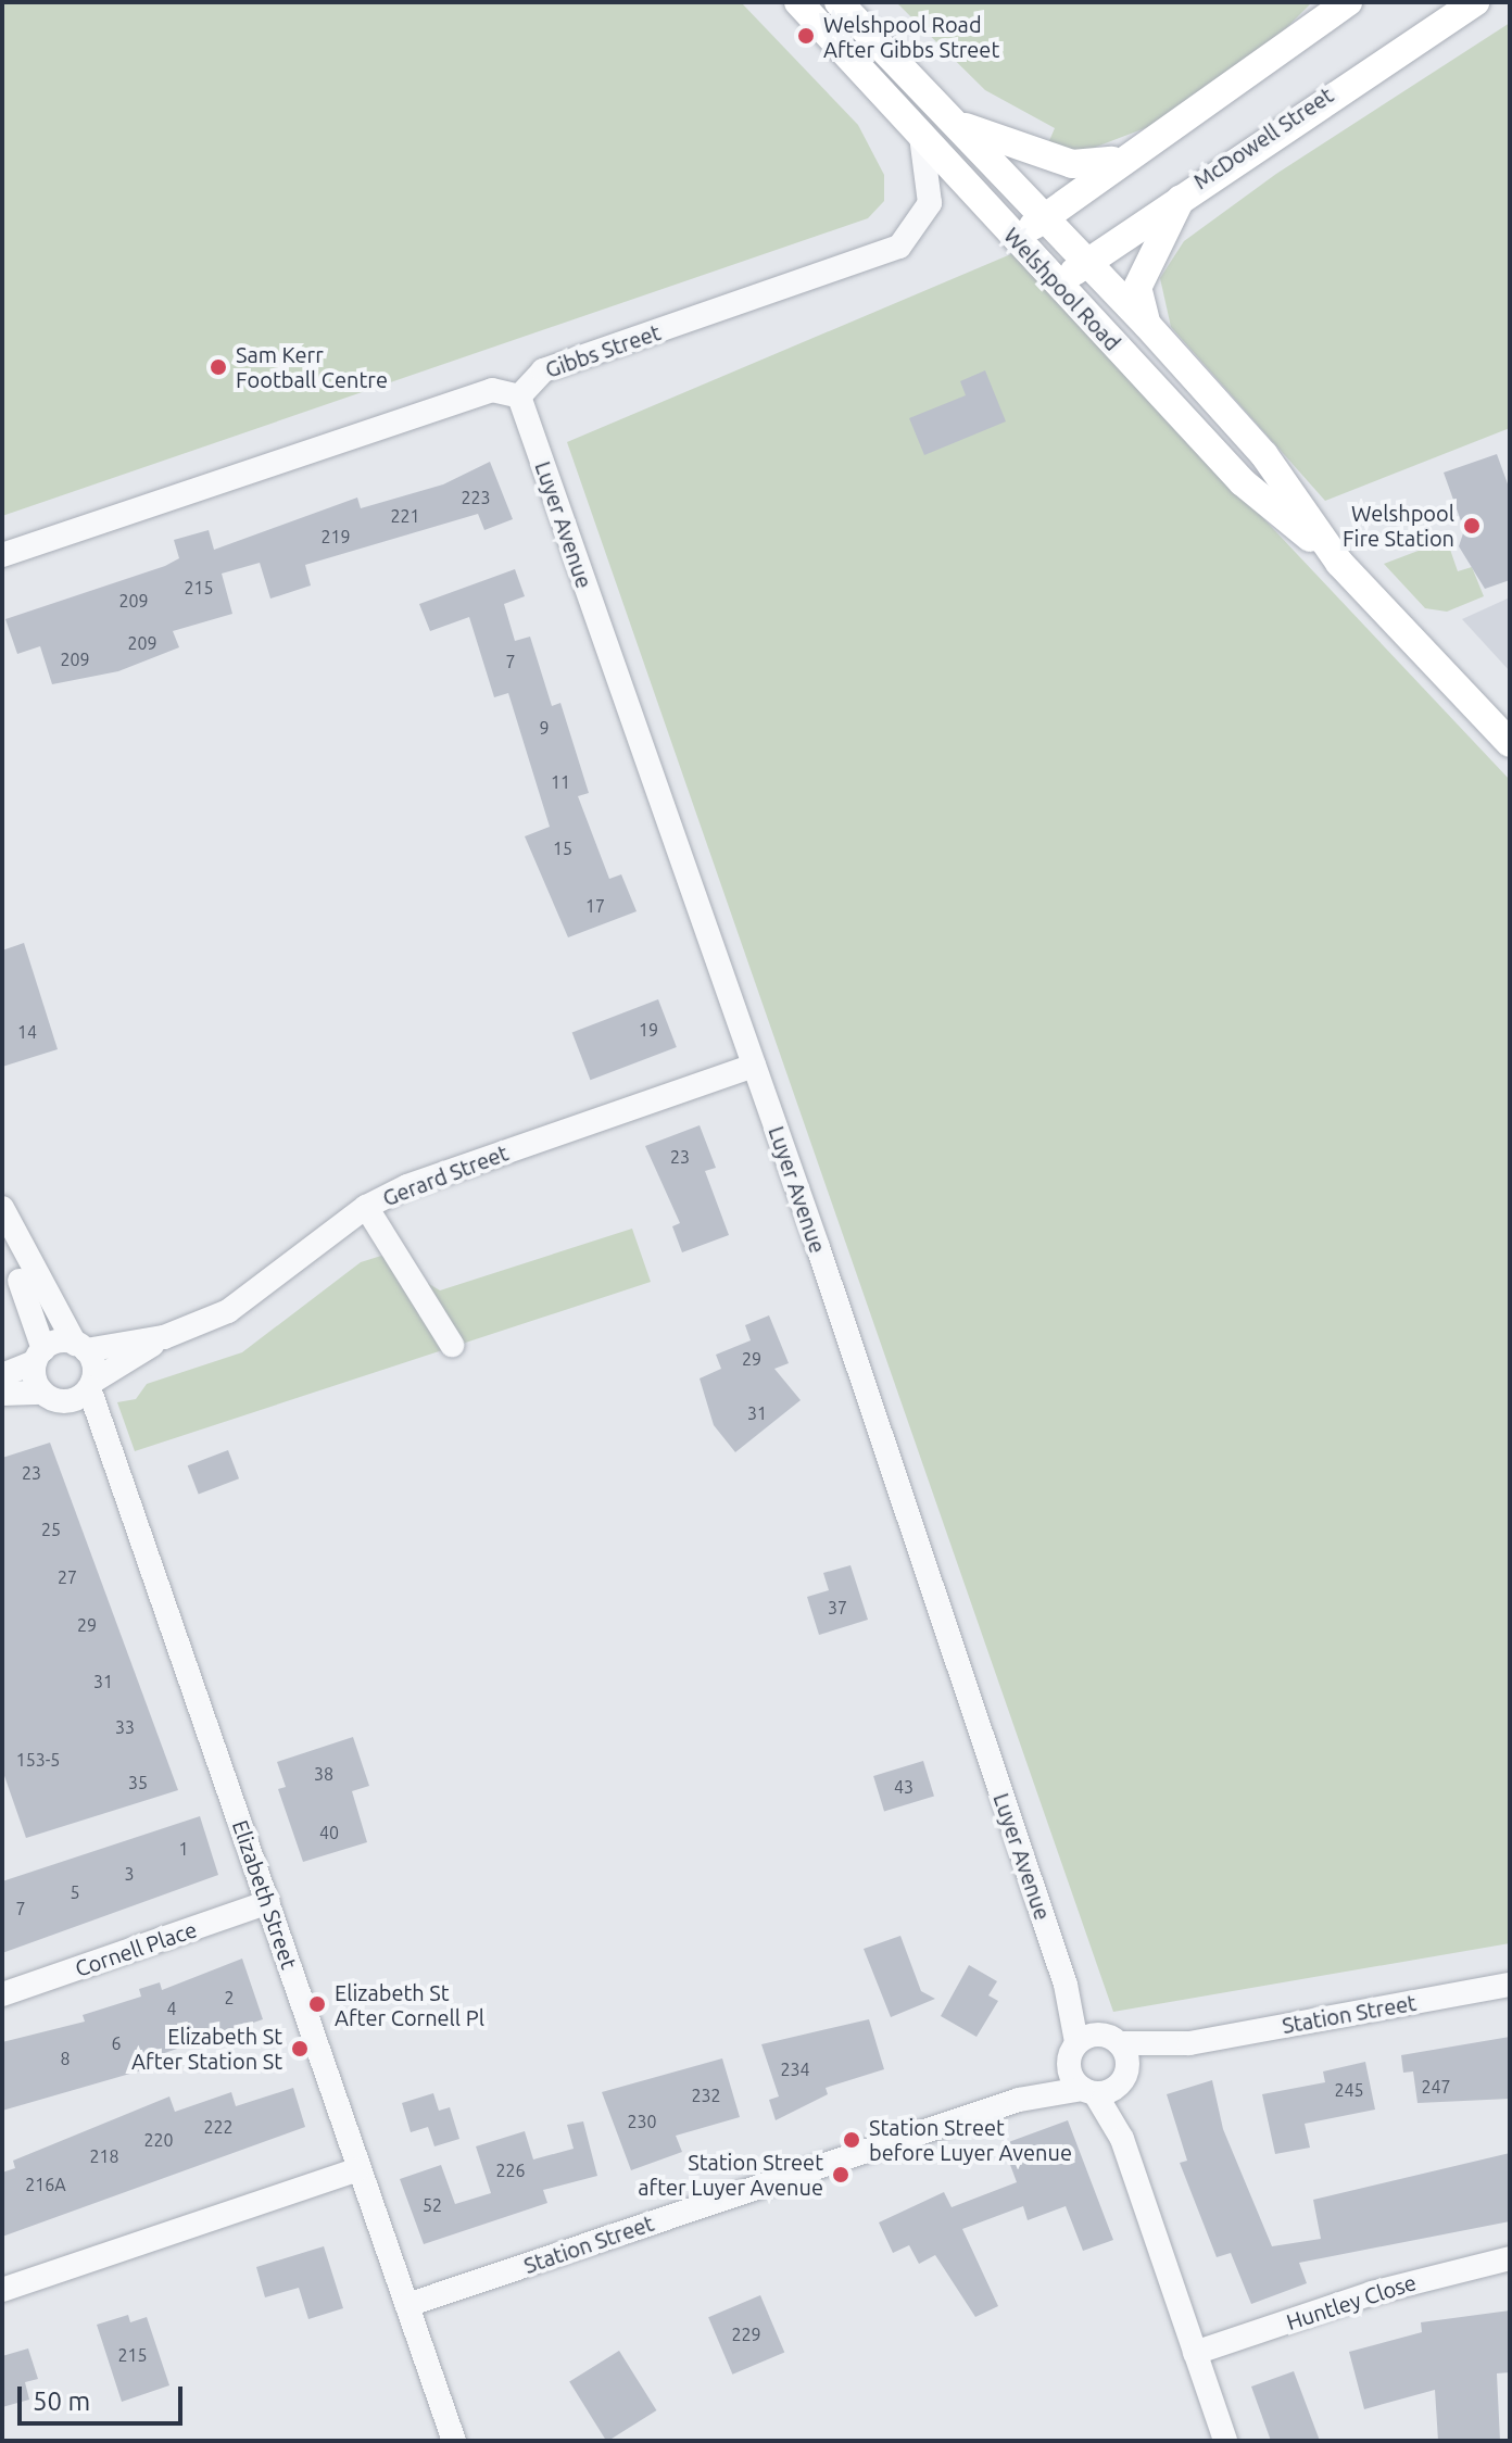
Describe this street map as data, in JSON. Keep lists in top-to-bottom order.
{
  "streets": {
    "main road": ["McDowell Street", "Welshpool Road"],
    "street": [
      "Gibbs Street",
      "Luyer Avenue",
      "Gerard Street",
      "Elizabeth Street",
      "Cornell Place",
      "Station Street",
      "Huntley Close"
    ]
  },
  "crossings": [
    ["McDowell Street", "Welshpool Road"],
    ["Welshpool Road", "Gibbs Street"],
    ["Gibbs Street", "Luyer Avenue"],
    ["Luyer Avenue", "Gerard Street"],
    ["Luyer Avenue", "Station Street"],
    ["Gerard Street", "Elizabeth Street"],
    ["Elizabeth Street", "Cornell Place"],
    ["Elizabeth Street", "Station Street"]
  ],
  "places": [
    "Welshpool Road After Gibbs Street",
    "Sam Kerr Football Centre",
    "Welshpool Fire Station",
    "Elizabeth St After Cornell Pl",
    "Elizabeth St After Station St",
    "Station Street before Luyer Avenue",
    "Station Street after Luyer Avenue"
  ],
  "house_numbers": [
    "223",
    "221",
    "219",
    "215",
    "209",
    "209",
    "209",
    "7",
    "9",
    "11",
    "15",
    "17",
    "19",
    "14",
    "23",
    "29",
    "31",
    "23",
    "25",
    "27",
    "37",
    "29",
    "31",
    "33",
    "153-5",
    "38",
    "35",
    "43",
    "40",
    "1",
    "3",
    "5",
    "7",
    "2",
    "4",
    "6",
    "8",
    "234",
    "247",
    "245",
    "232",
    "230",
    "222",
    "220",
    "218",
    "226",
    "216A",
    "52",
    "229",
    "215"
  ],
  "scale_bar": "50 m"
}
